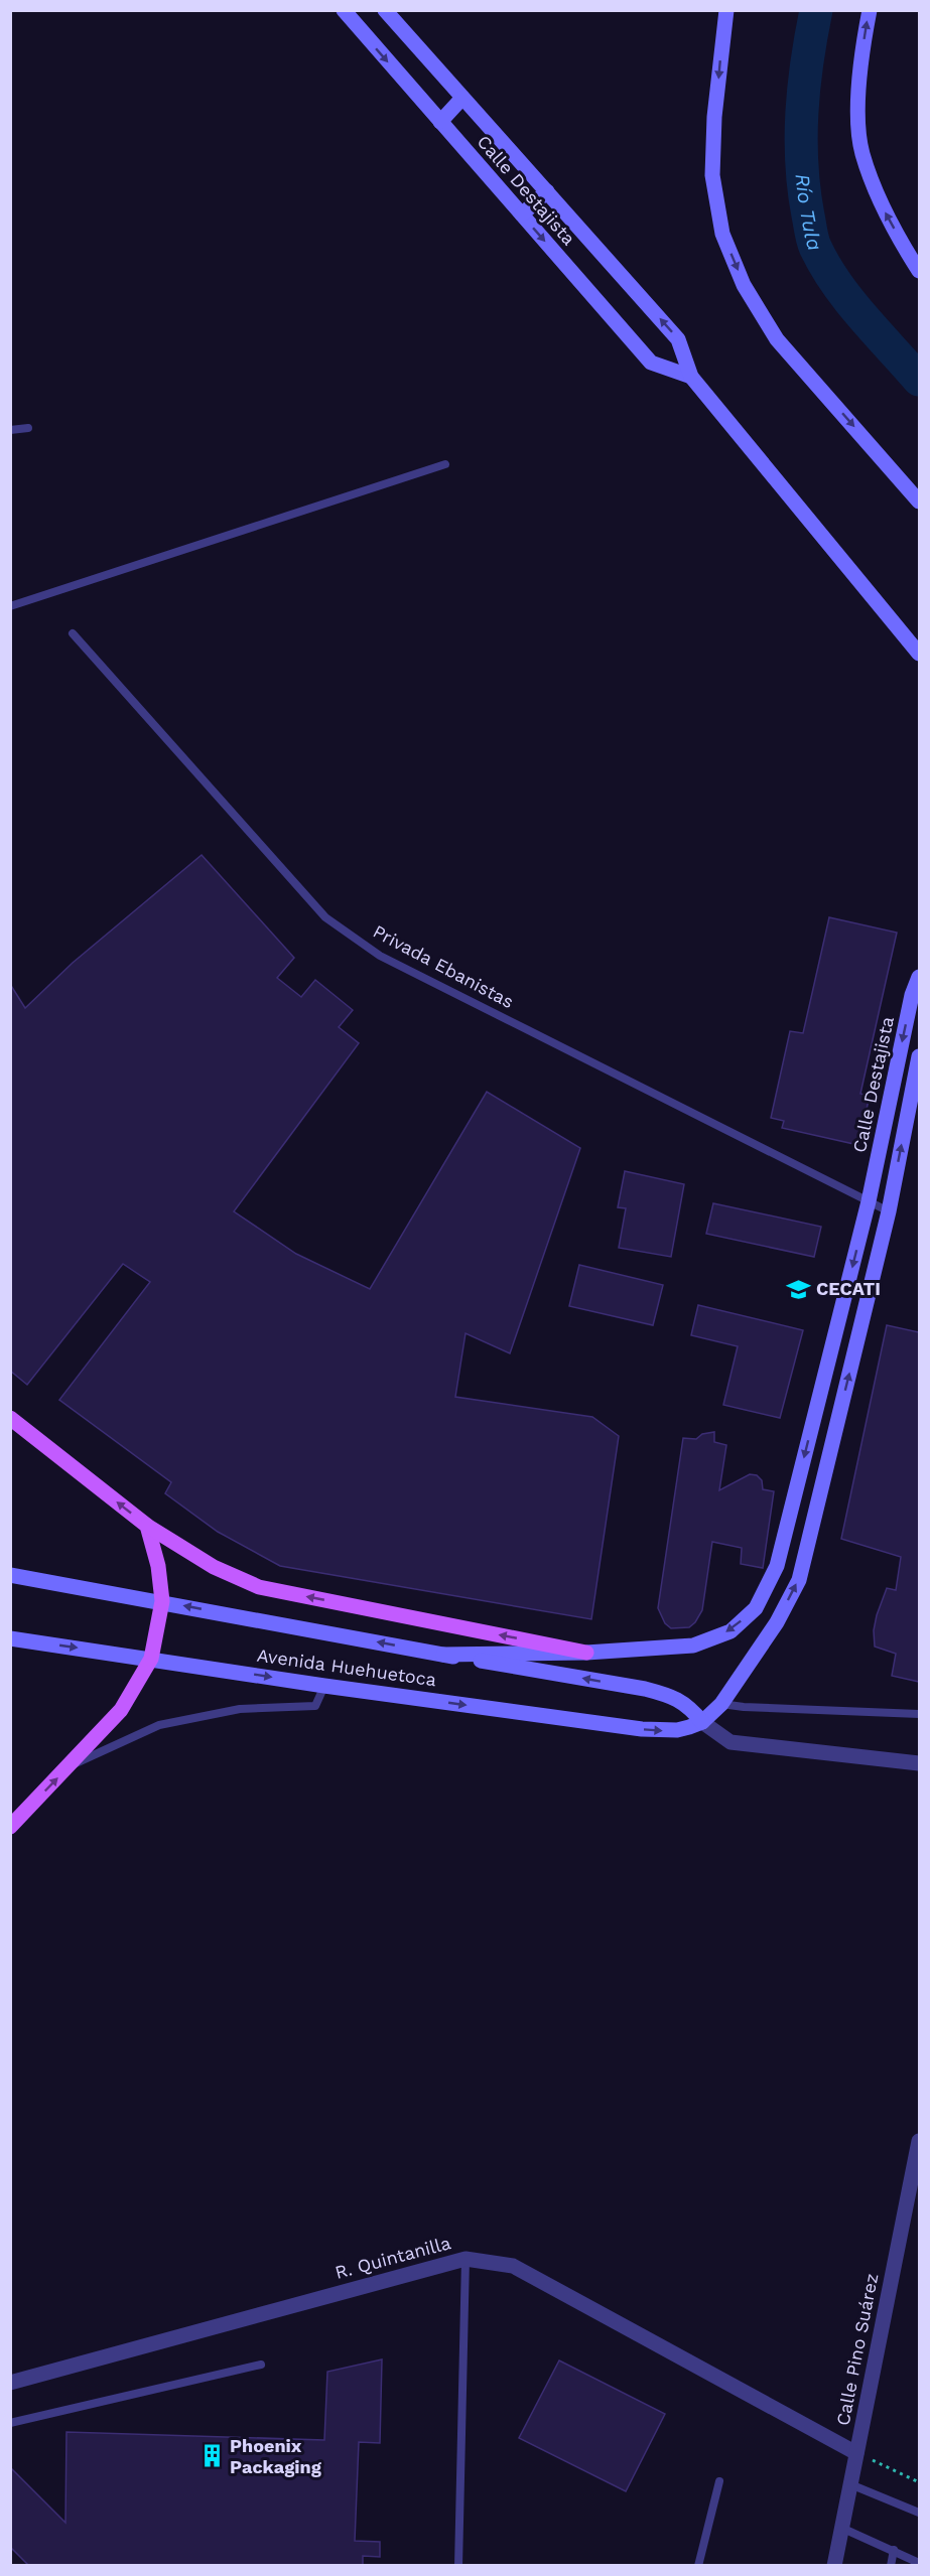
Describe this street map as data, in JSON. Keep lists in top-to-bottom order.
{
  "streets": {
    "main road": ["Calle Destajista", "Avenida Huehuetoca"],
    "street": ["R. Quintanilla", "Calle Pino Suárez"],
    "lane": ["Privada Ebanistas"]
  },
  "crossings": [
    ["Calle Destajista", "Privada Ebanistas"],
    ["Calle Destajista", "Avenida Huehuetoca"],
    ["R. Quintanilla", "Calle Pino Suárez"]
  ],
  "water": ["Río Tula"],
  "places": {
    "school or university": ["CECATI"],
    "building": ["Phoenix Packaging"]
  }
}
